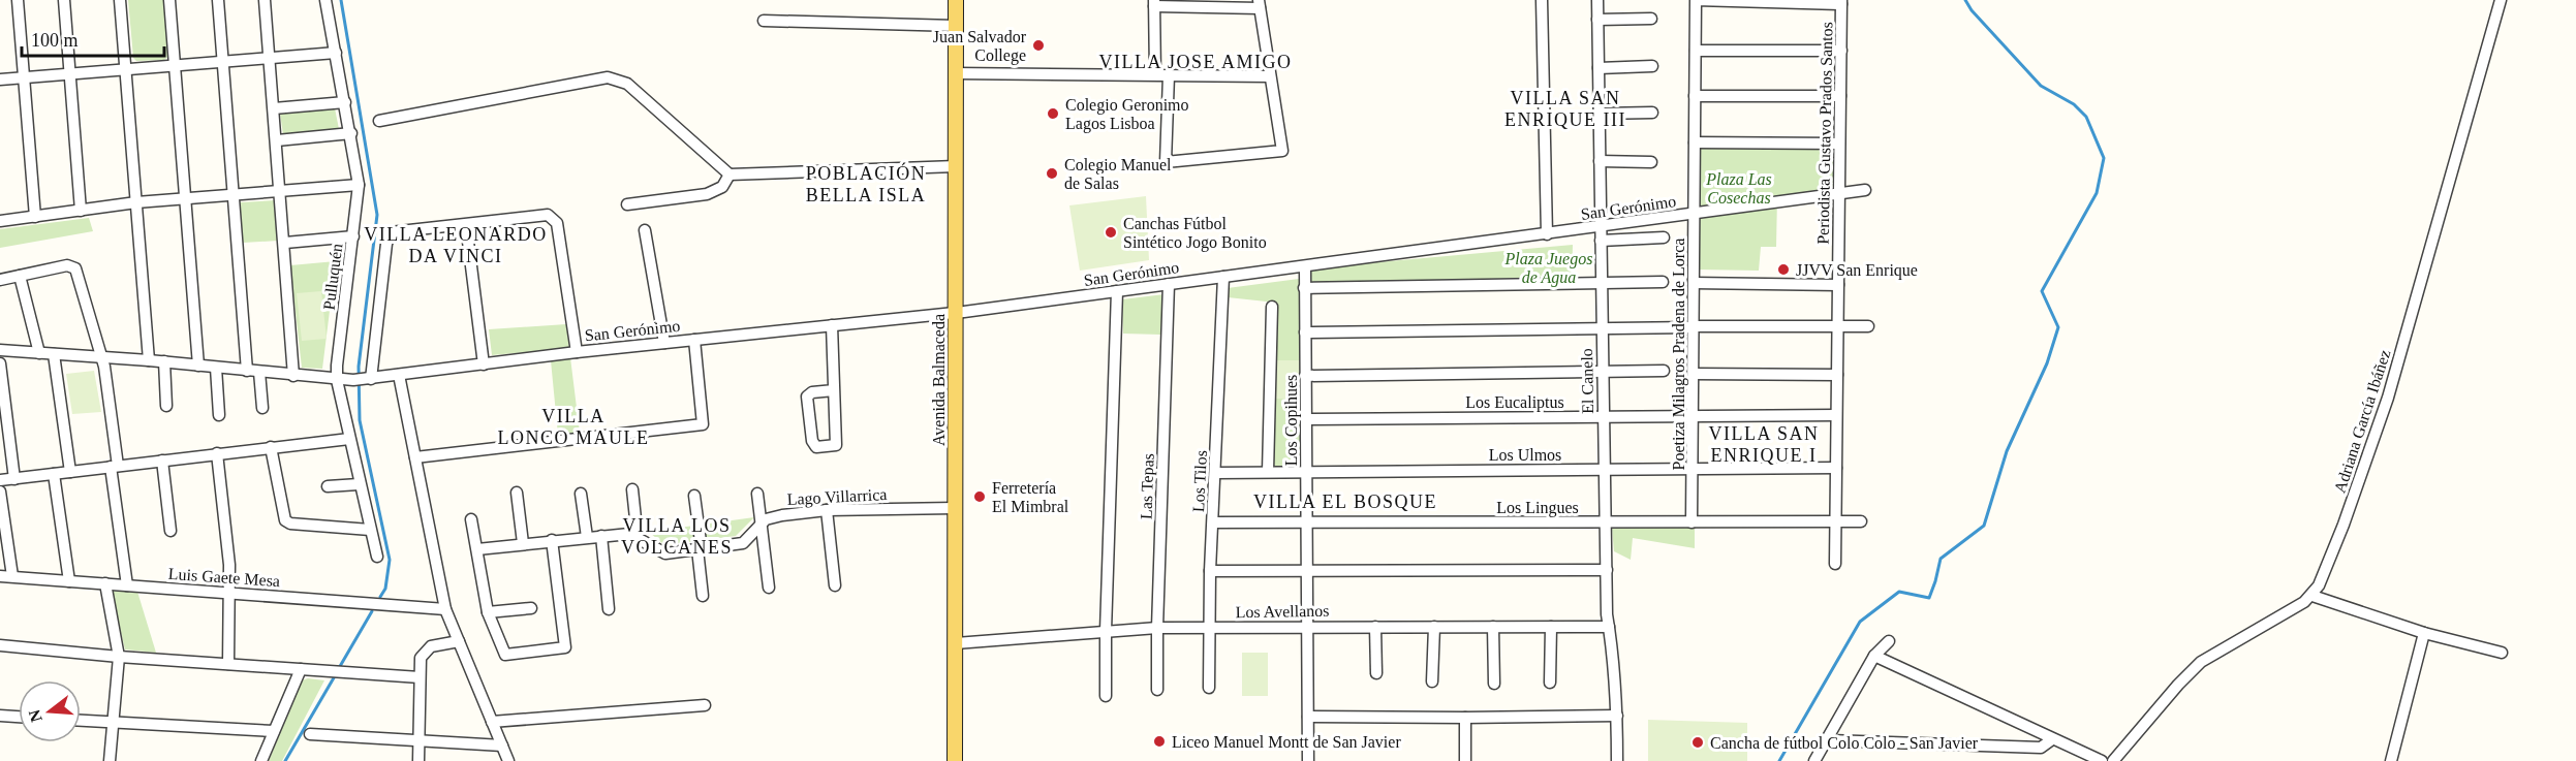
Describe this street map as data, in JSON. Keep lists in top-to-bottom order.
{
  "streets": {
    "main road": ["Avenida Balmaceda"],
    "street": [
      "Periodista Gustavo Prados Santos",
      "San Gerónimo",
      "Pulluquén",
      "Poetiza Milagros Pradena de Lorca",
      "El Canelo",
      "Los Eucaliptus",
      "Los Copihues",
      "Adriana García Ibáñez",
      "Los Ulmos",
      "Los Tilos",
      "Las Tepas",
      "Lago Villarrica",
      "Los Lingues",
      "Luis Gaete Mesa",
      "Los Avellanos"
    ]
  },
  "crossings": [
    ["Periodista Gustavo Prados Santos", "San Gerónimo"],
    ["Periodista Gustavo Prados Santos", "Los Eucaliptus"],
    ["Periodista Gustavo Prados Santos", "Los Ulmos"],
    ["Periodista Gustavo Prados Santos", "Los Lingues"],
    ["San Gerónimo", "Pulluquén"],
    ["San Gerónimo", "Poetiza Milagros Pradena de Lorca"],
    ["San Gerónimo", "Avenida Balmaceda"],
    ["San Gerónimo", "El Canelo"],
    ["San Gerónimo", "Los Copihues"],
    ["San Gerónimo", "Los Tilos"],
    ["San Gerónimo", "Las Tepas"],
    ["Poetiza Milagros Pradena de Lorca", "Los Eucaliptus"],
    ["Poetiza Milagros Pradena de Lorca", "Los Ulmos"],
    ["Poetiza Milagros Pradena de Lorca", "Los Lingues"],
    ["Avenida Balmaceda", "Lago Villarrica"],
    ["Avenida Balmaceda", "Los Avellanos"],
    ["El Canelo", "Los Eucaliptus"],
    ["El Canelo", "Los Ulmos"],
    ["El Canelo", "Los Lingues"],
    ["El Canelo", "Los Avellanos"],
    ["Los Eucaliptus", "Los Copihues"],
    ["Los Copihues", "Los Ulmos"],
    ["Los Copihues", "Los Lingues"],
    ["Los Copihues", "Los Avellanos"],
    ["Los Ulmos", "Los Tilos"],
    ["Los Tilos", "Los Lingues"],
    ["Los Tilos", "Los Avellanos"],
    ["Las Tepas", "Los Avellanos"]
  ],
  "districts": [
    "VILLA JOSE AMIGO",
    "VILLA SAN ENRIQUE III",
    "POBLACIÓN BELLA ISLA",
    "VILLA LEONARDO DA VINCI",
    "VILLA LONCO MAULE",
    "VILLA SAN ENRIQUE I",
    "VILLA EL BOSQUE",
    "VILLA LOS VOLCANES"
  ],
  "parks": ["Plaza Las Cosechas", "Plaza Juegos de Agua"],
  "places": [
    "Juan Salvador College",
    "Colegio Geronimo Lagos Lisboa",
    "Colegio Manuel de Salas",
    "Canchas Fútbol Sintético Jogo Bonito",
    "JJVV San Enrique",
    "Ferretería El Mimbral",
    "Liceo Manuel Montt de San Javier",
    "Cancha de fútbol Colo Colo - San Javier"
  ],
  "scale_bar": "100 m",
  "north": "left"
}
